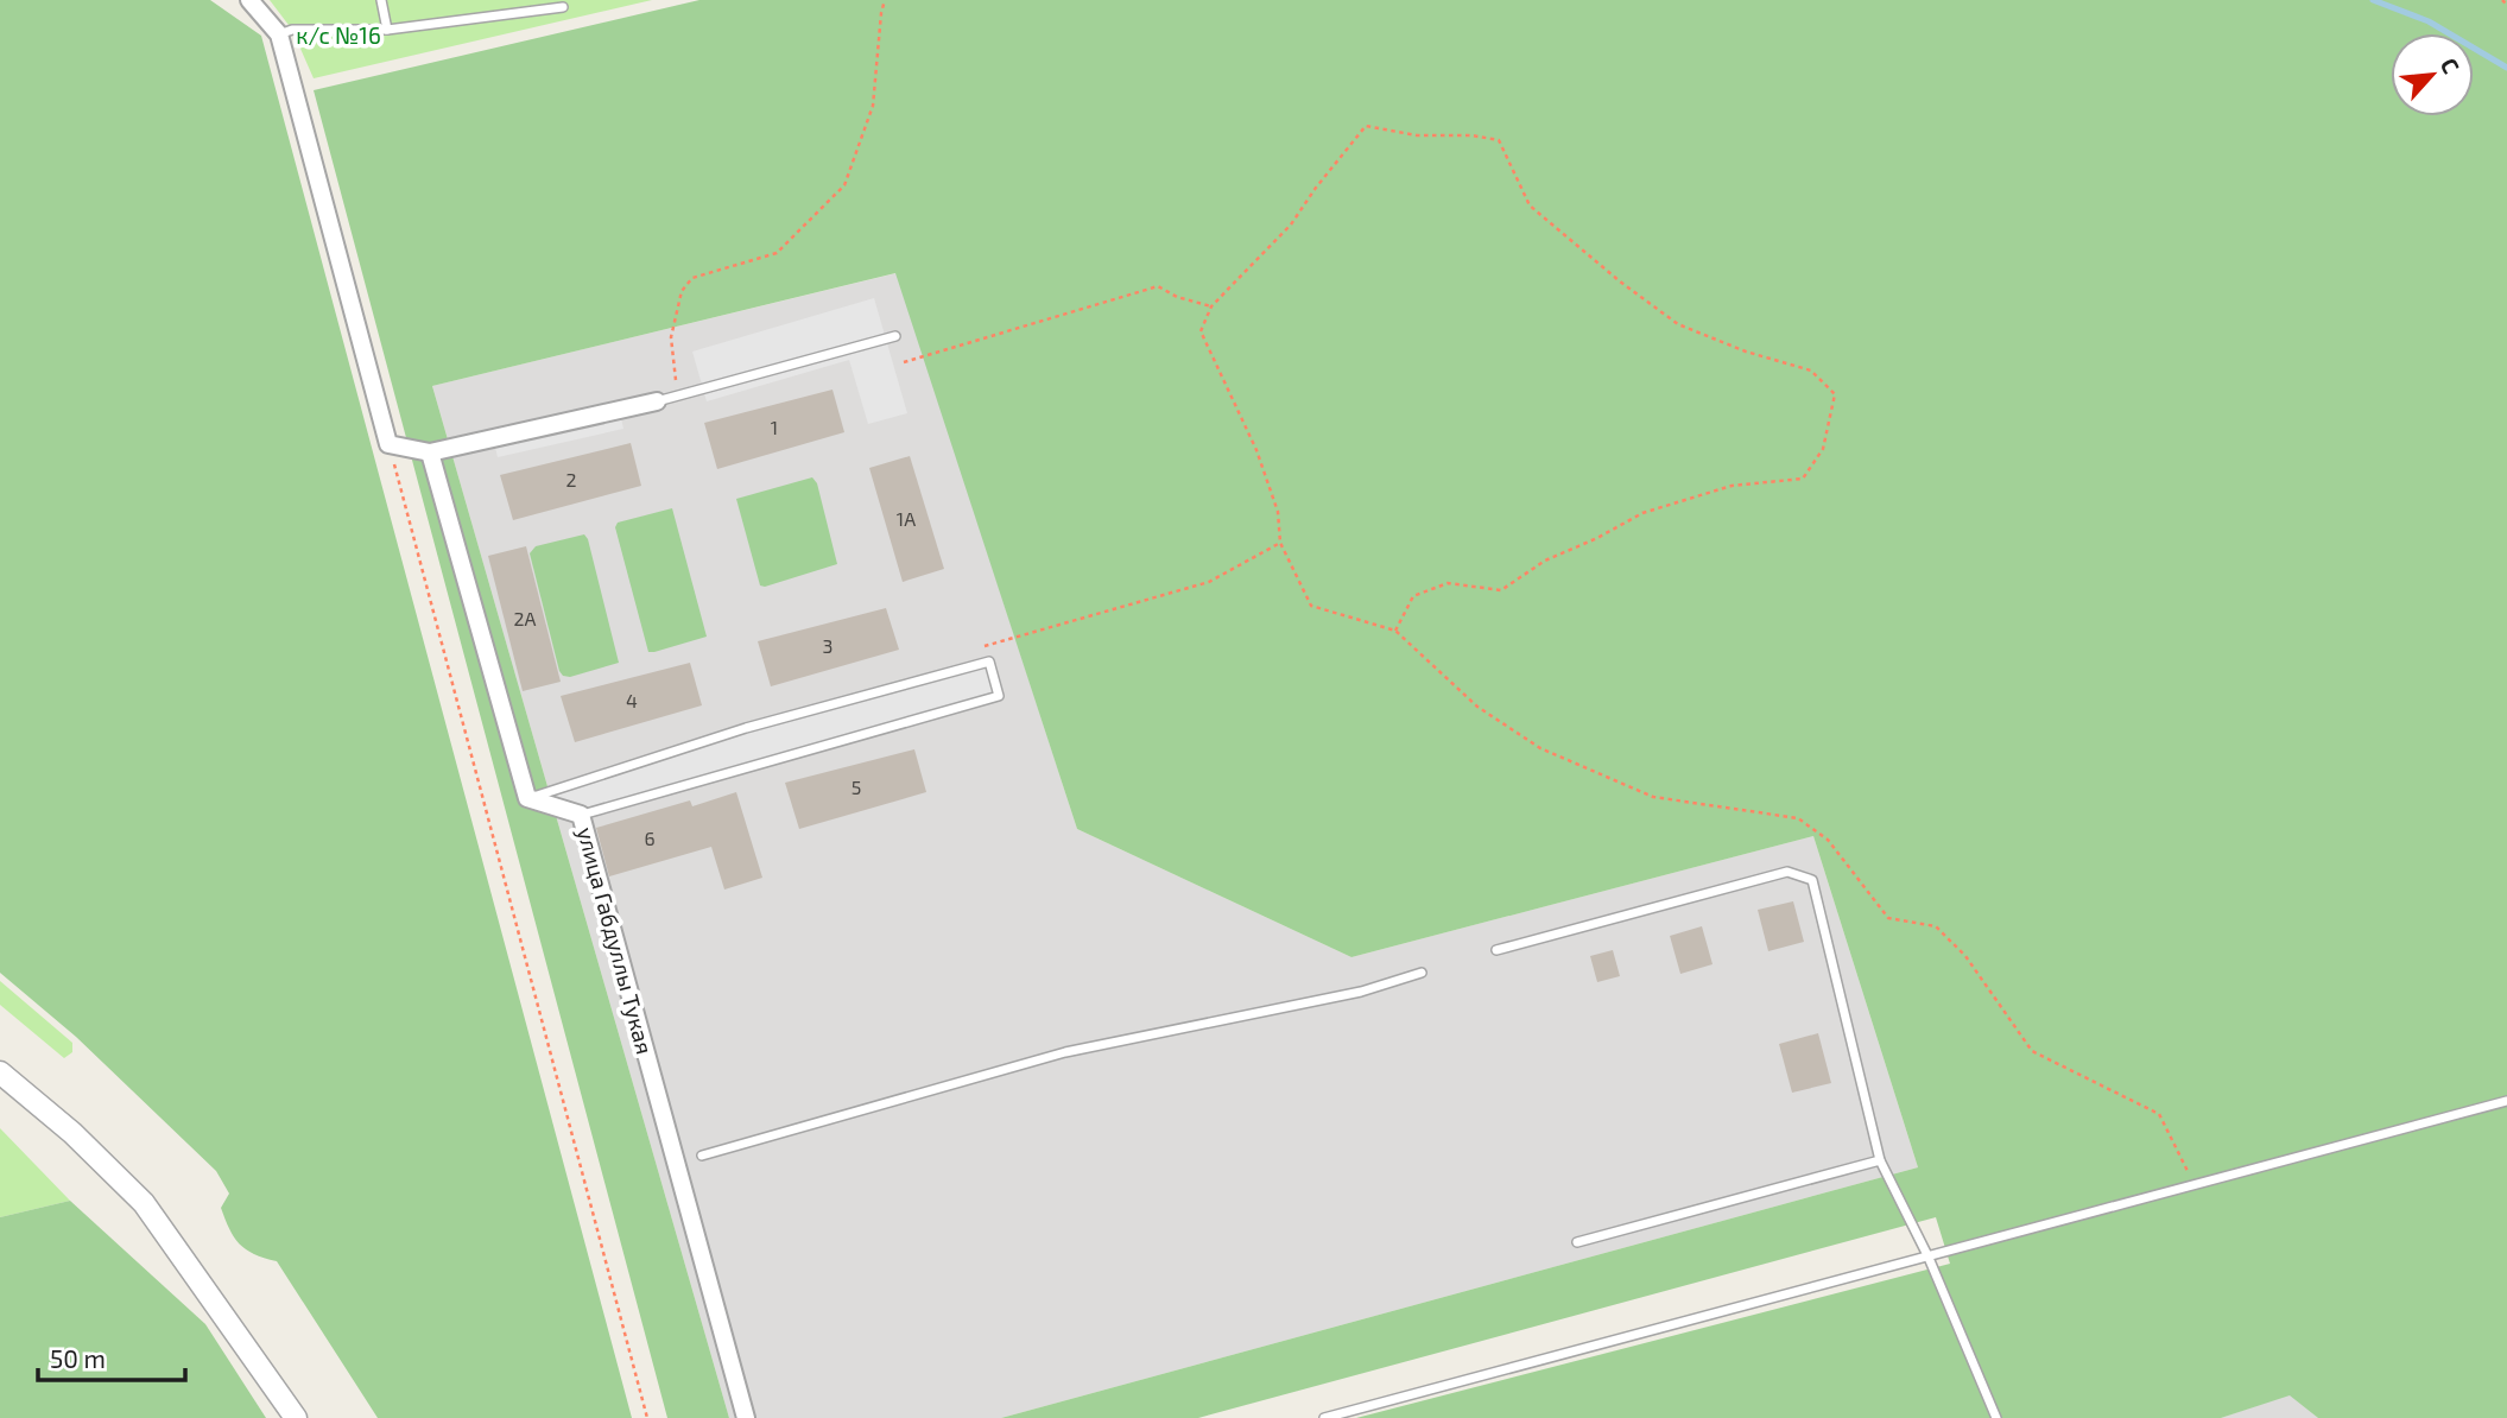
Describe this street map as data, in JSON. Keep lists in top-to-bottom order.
{
  "streets": {
    "street": ["улица Габдуллы Тукая"]
  },
  "parks": ["к/с №16"],
  "house_numbers": [
    "1",
    "2",
    "1А",
    "2А",
    "3",
    "4",
    "5",
    "6"
  ],
  "scale_bar": "50 m",
  "north": "top right"
}
